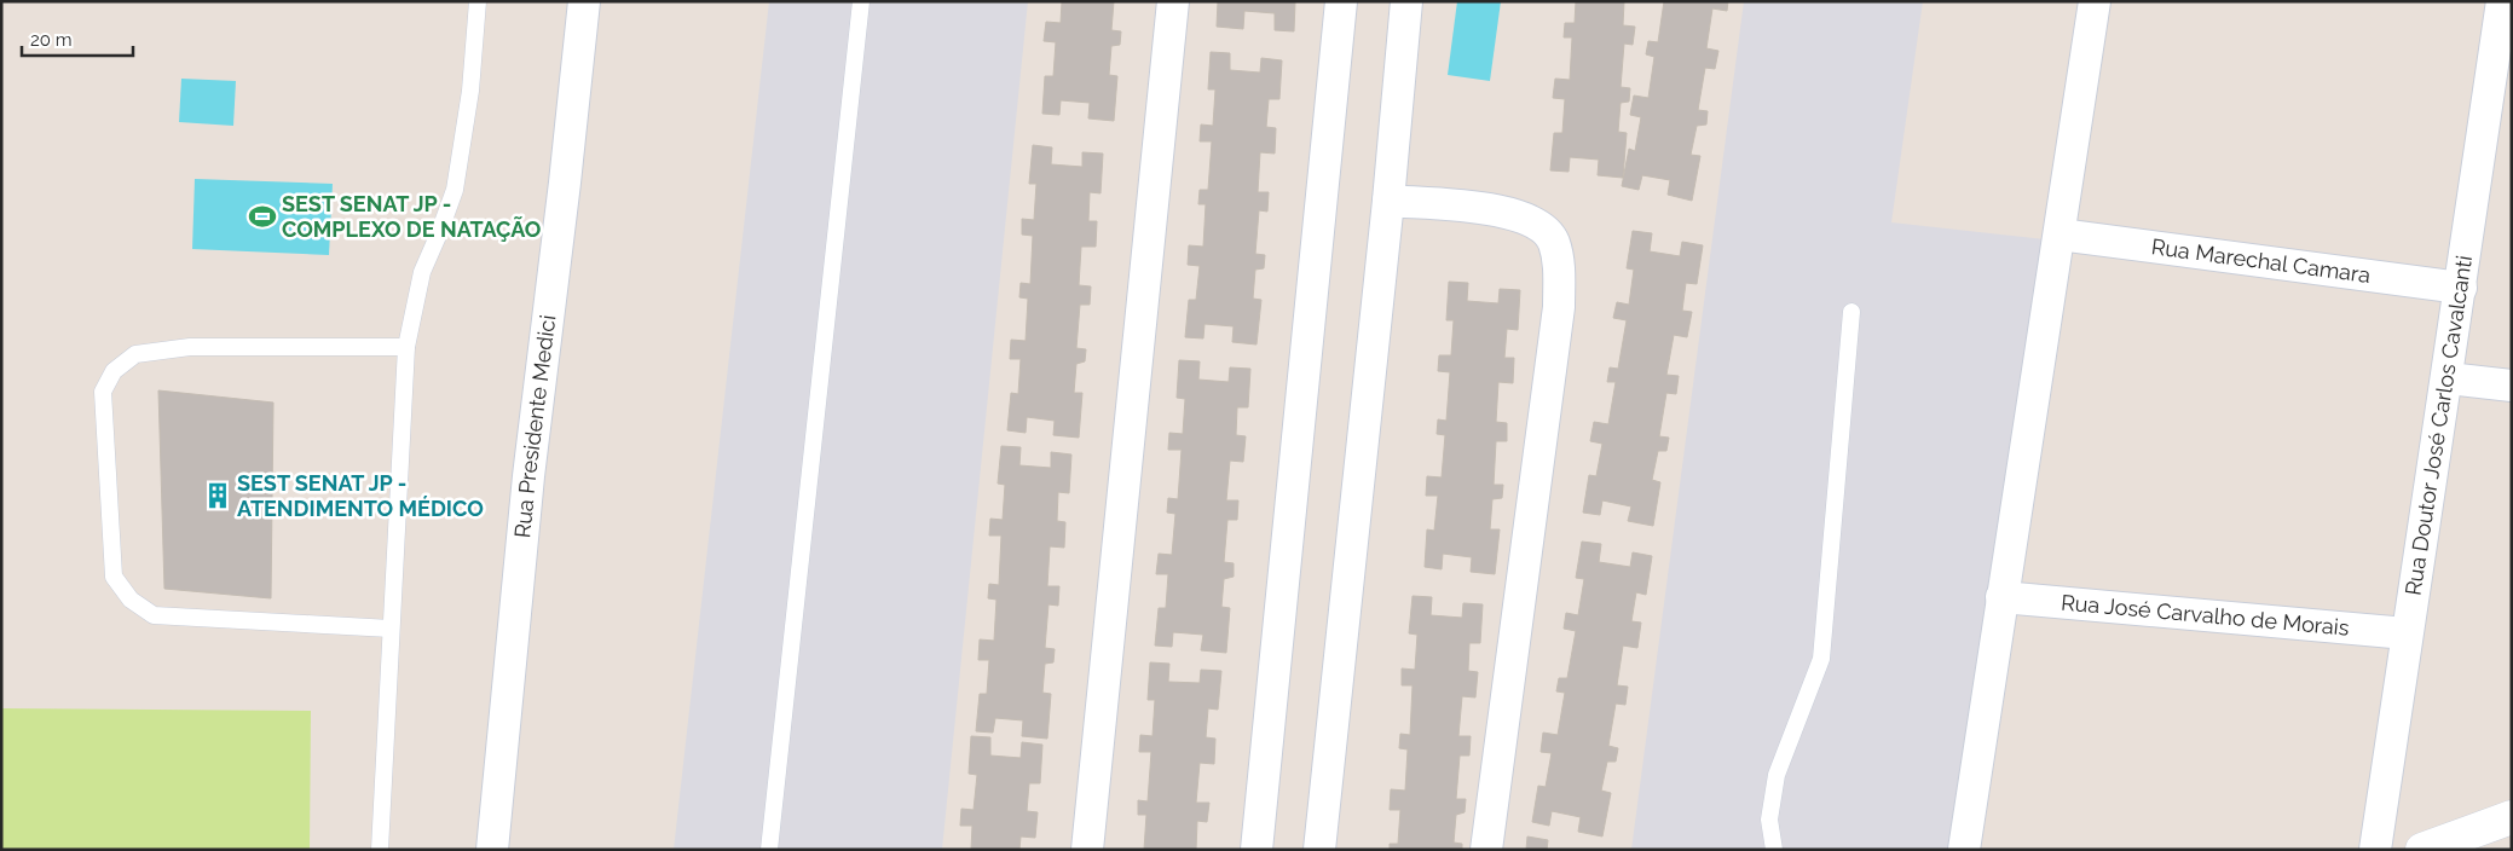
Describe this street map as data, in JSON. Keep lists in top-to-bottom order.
{
  "streets": {
    "street": [
      "Rua Marechal Camara",
      "Rua Presidente Medici",
      "Rua Doutor José Carlos Cavalcanti",
      "Rua José Carvalho de Morais"
    ]
  },
  "crossings": [
    ["Rua Marechal Camara", "Rua Doutor José Carlos Cavalcanti"],
    ["Rua Doutor José Carlos Cavalcanti", "Rua José Carvalho de Morais"]
  ],
  "places": {
    "sports": ["SEST SENAT JP - COMPLEXO DE NATAÇÃO"],
    "building": ["SEST SENAT JP - ATENDIMENTO MÉDICO"]
  },
  "scale_bar": "20 m"
}
